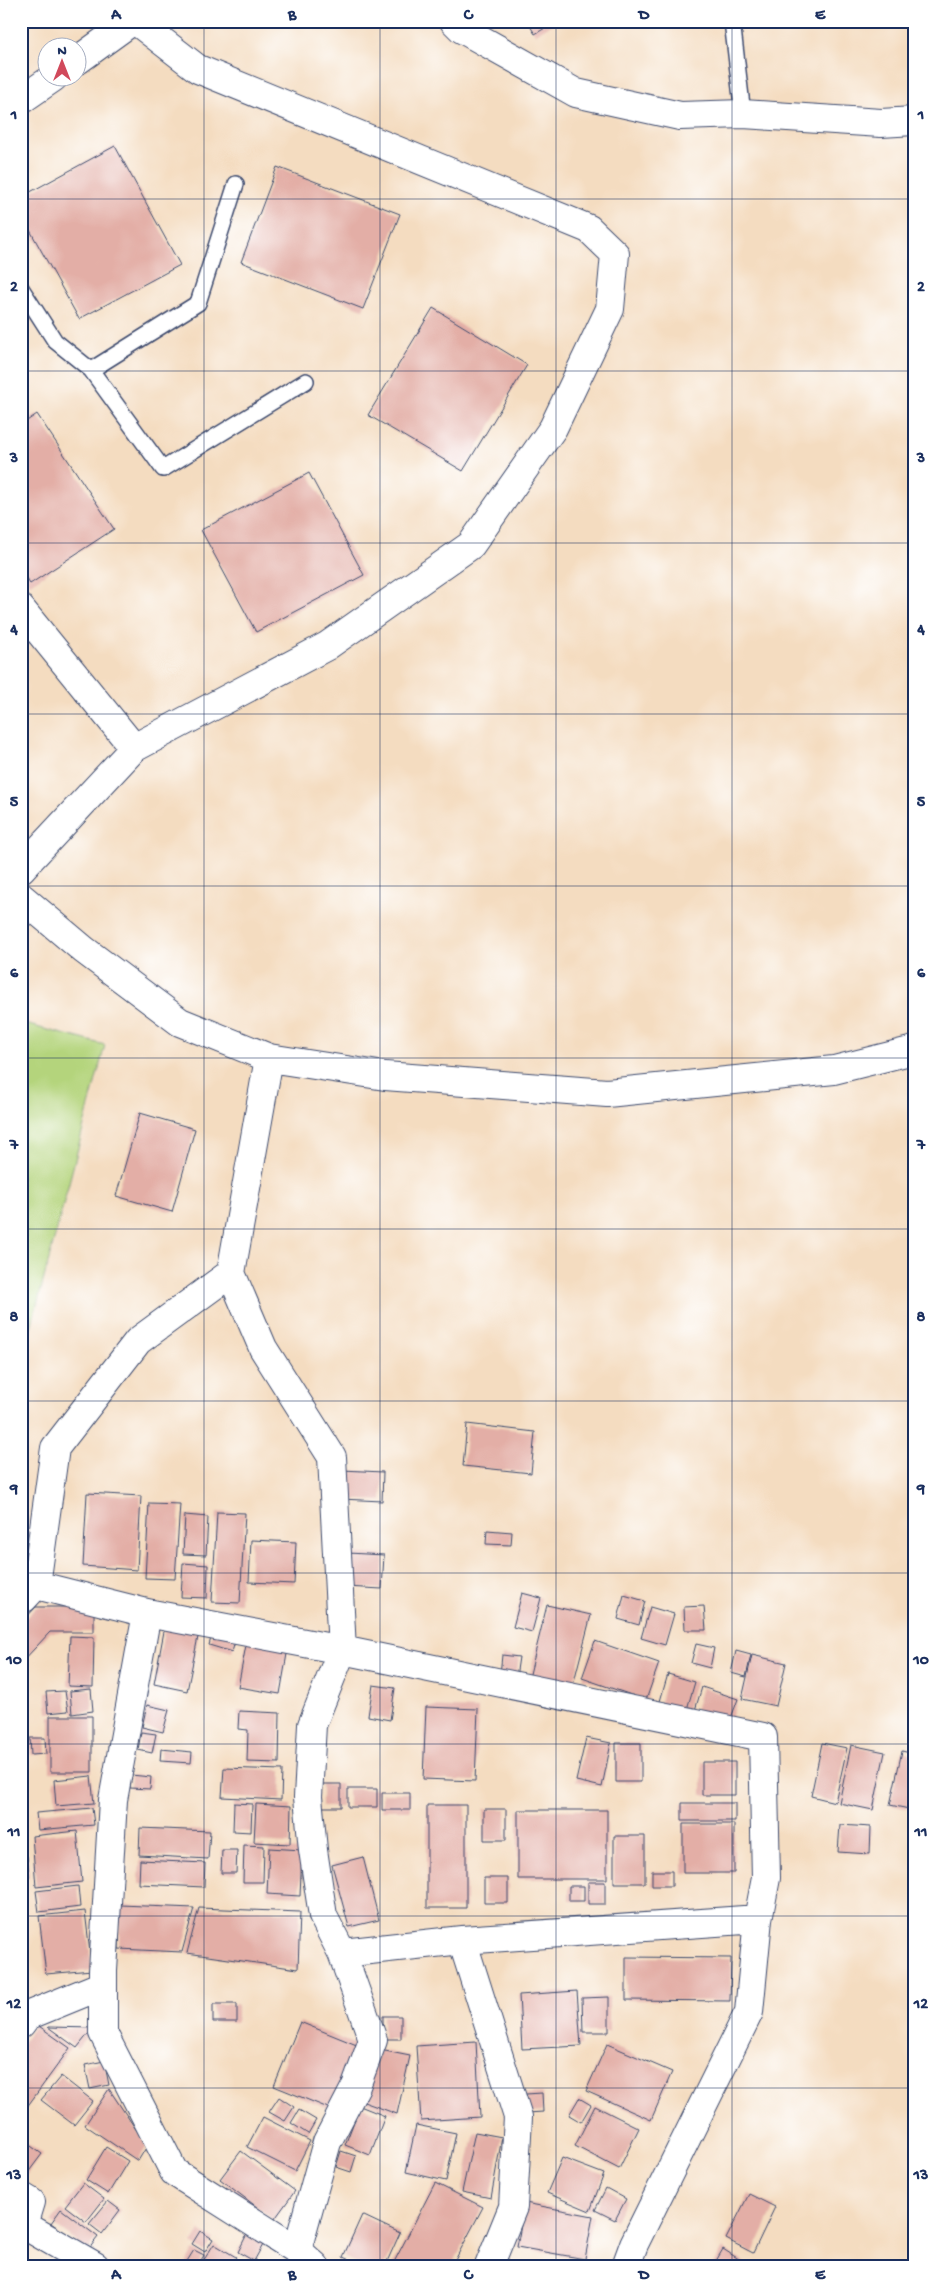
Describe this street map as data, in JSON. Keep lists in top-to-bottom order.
{
  "north": "top",
  "grid": {
    "columns": [
      "A",
      "B",
      "C",
      "D",
      "E"
    ],
    "rows": [
      "1",
      "2",
      "3",
      "4",
      "5",
      "6",
      "7",
      "8",
      "9",
      "10",
      "11",
      "12",
      "13"
    ]
  }
}
